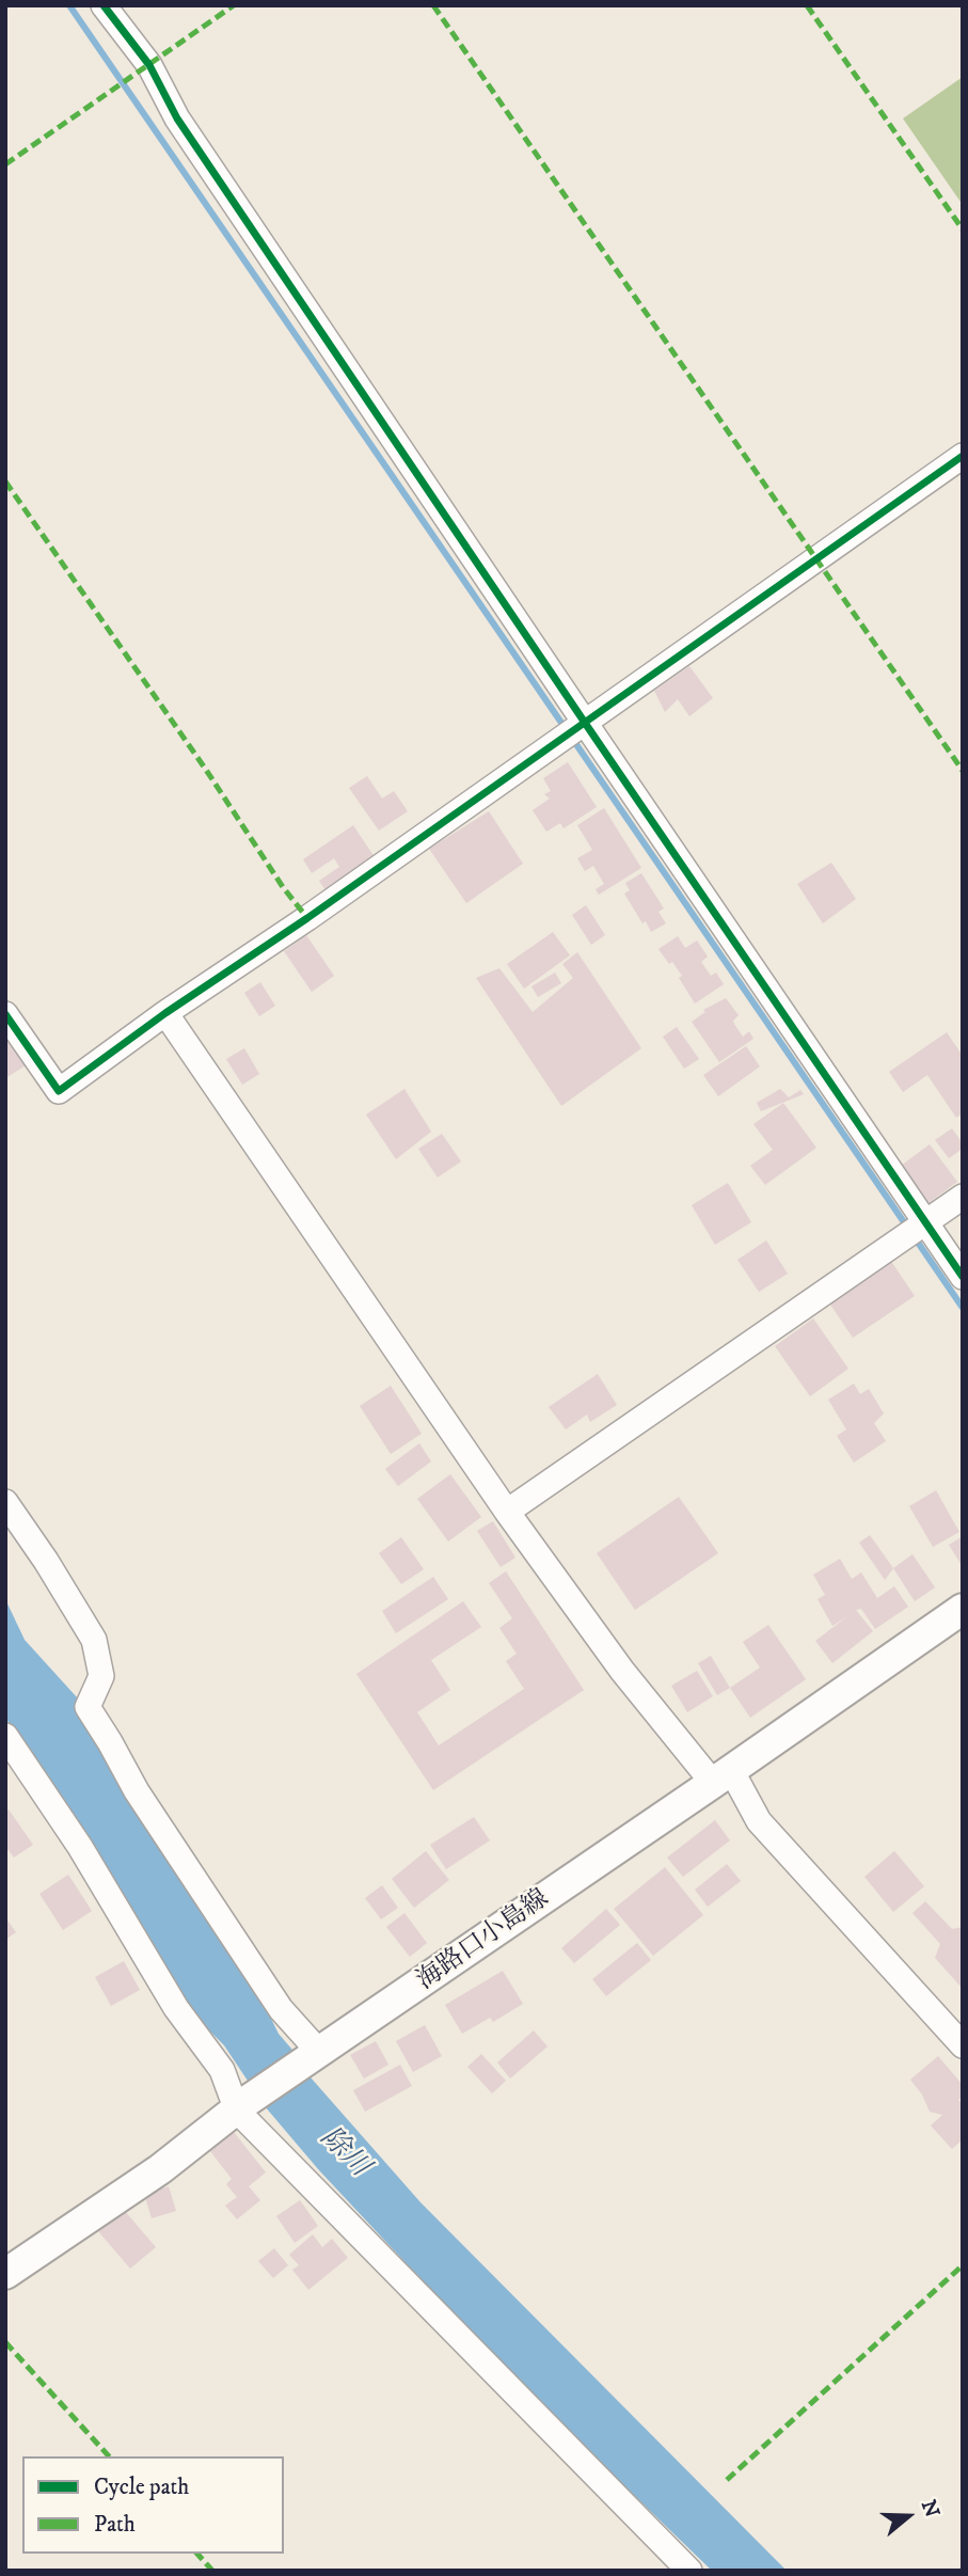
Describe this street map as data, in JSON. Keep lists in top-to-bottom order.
{
  "streets": {
    "main road": ["海路口小島線"]
  },
  "water": ["除川"],
  "legend": ["Cycle path", "Path"],
  "north": "right"
}
